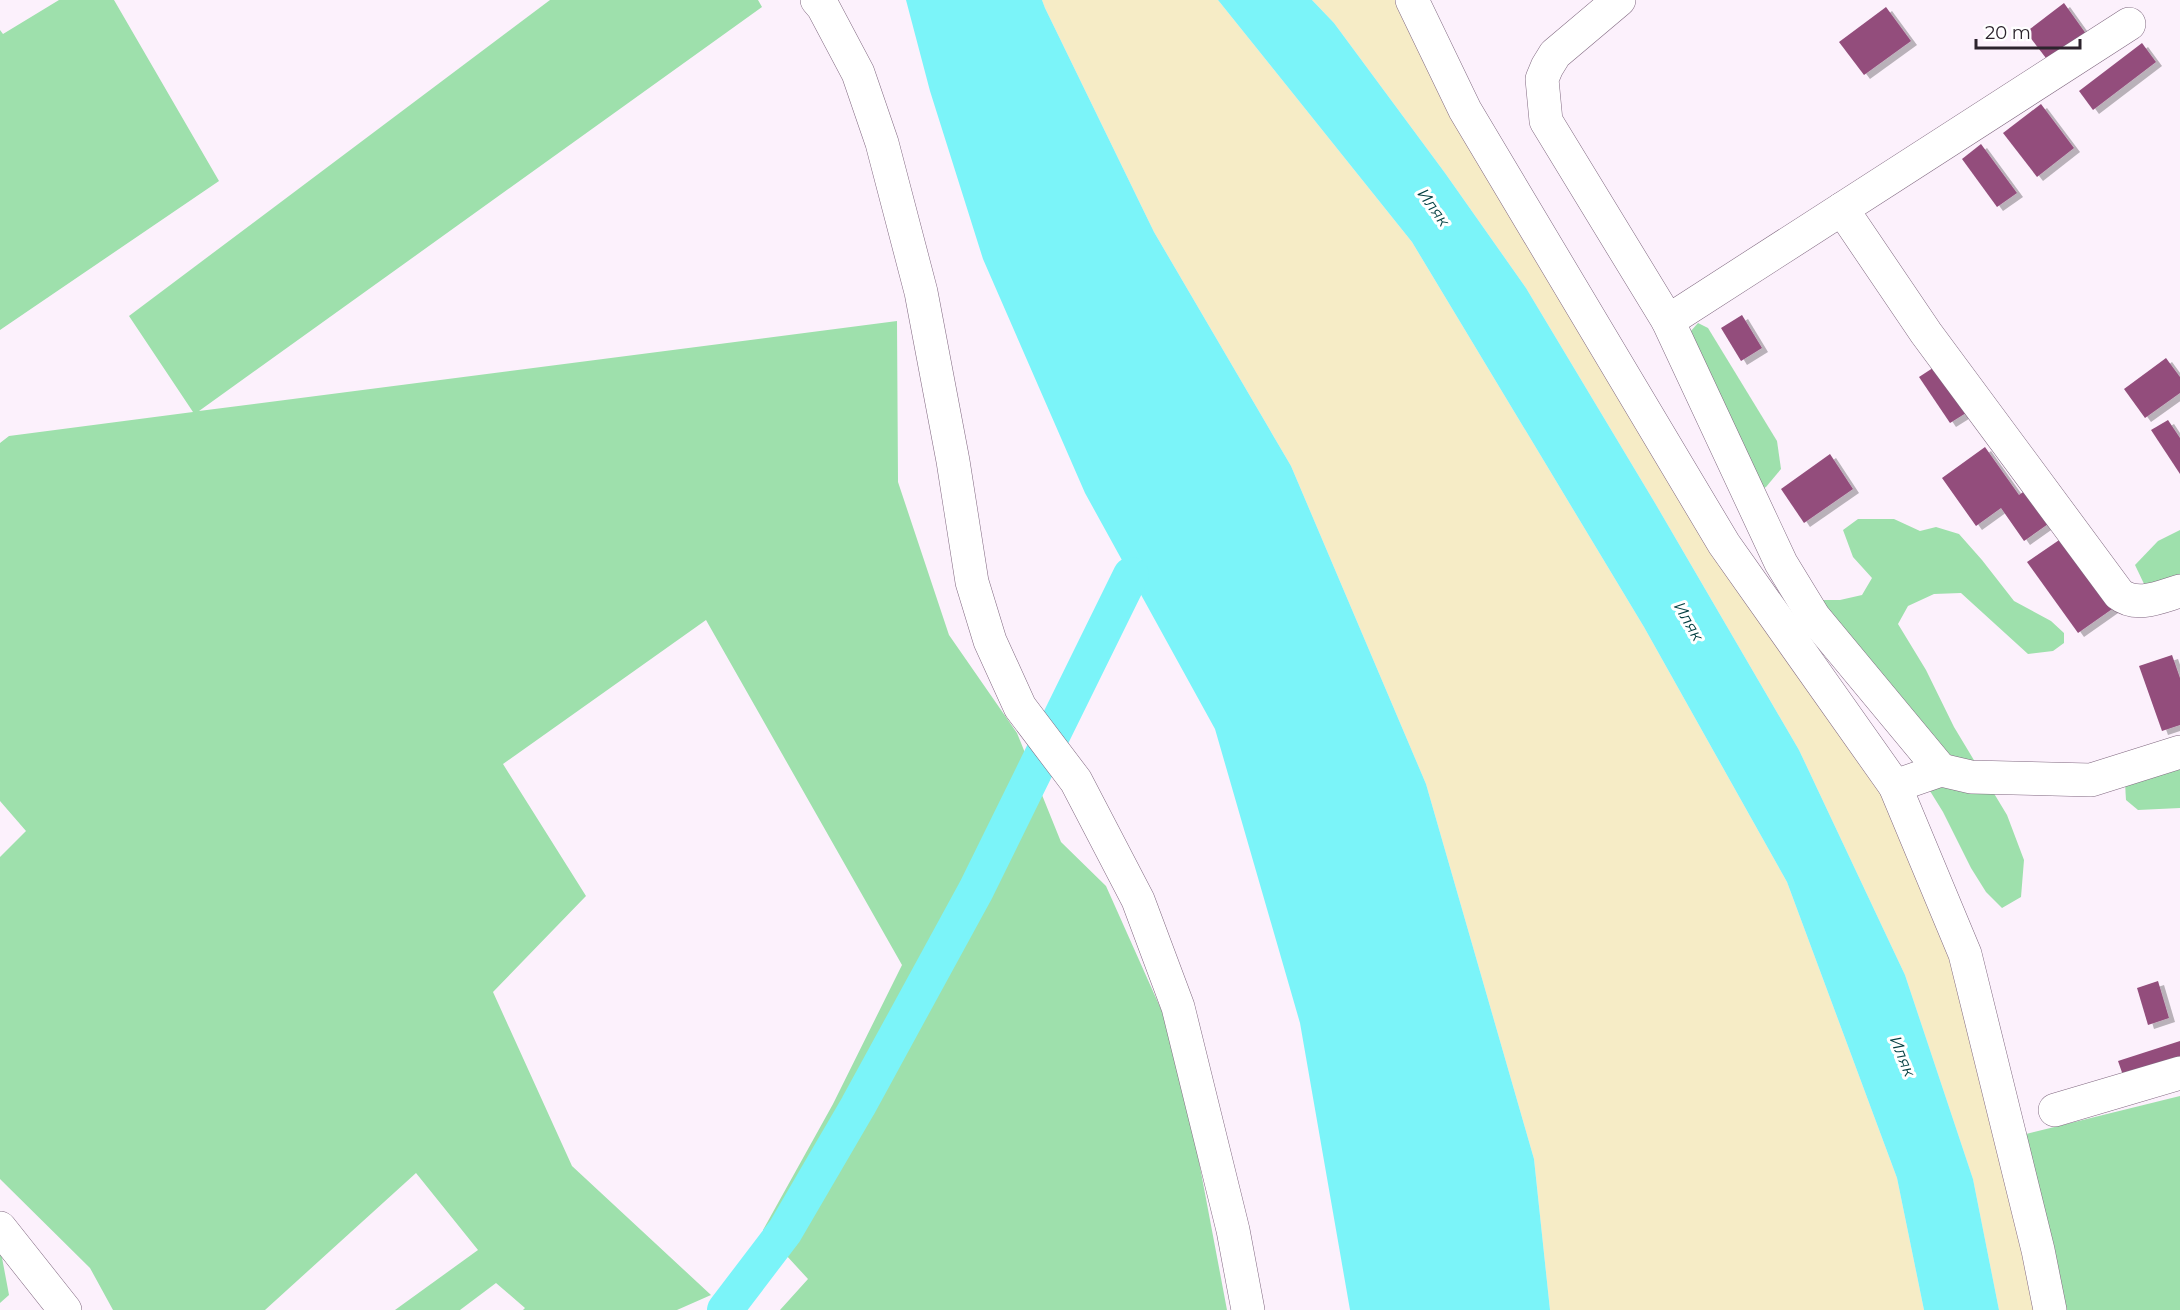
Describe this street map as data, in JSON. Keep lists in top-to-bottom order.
{
  "water": ["Иляк"],
  "scale_bar": "20 m"
}
